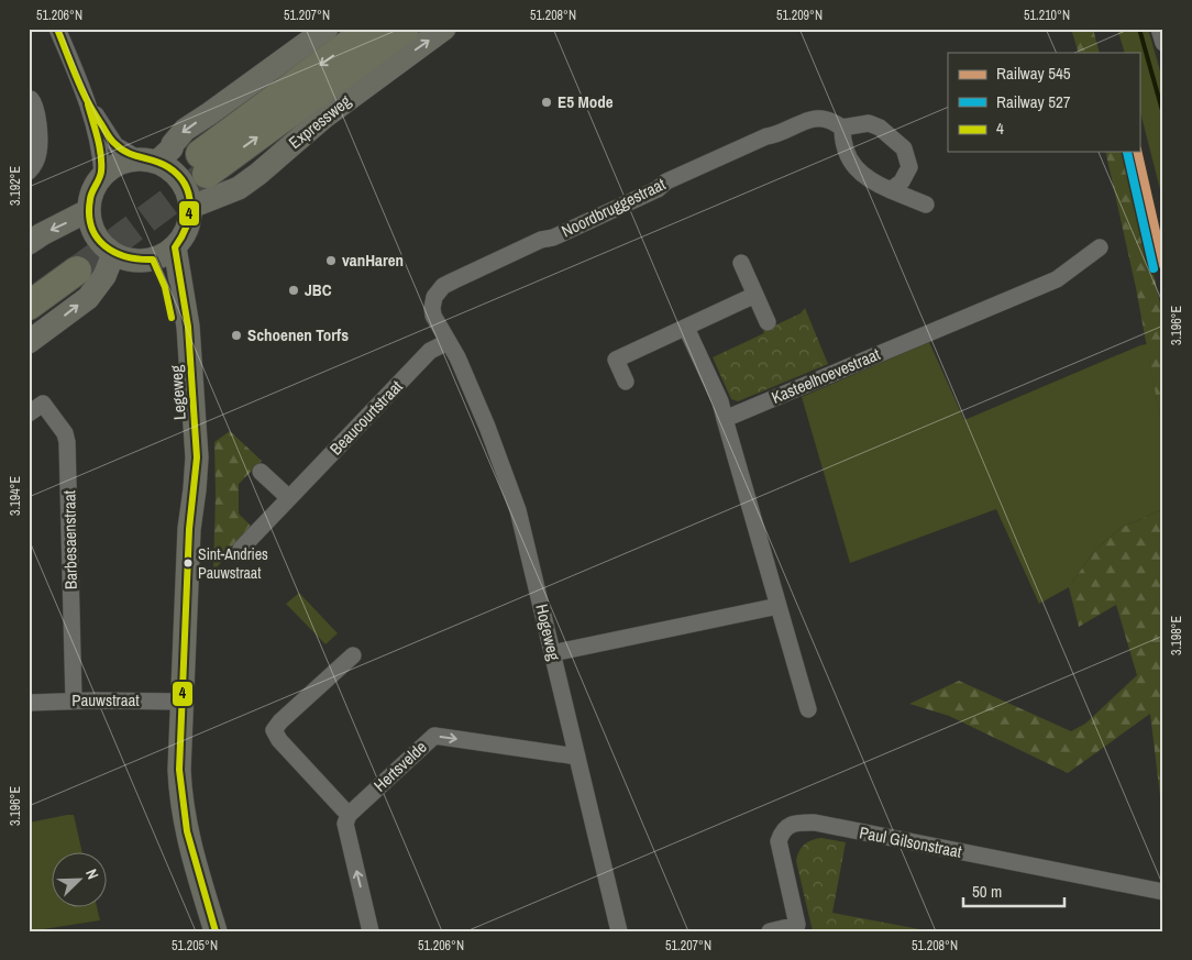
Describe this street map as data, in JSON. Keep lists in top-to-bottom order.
{
  "streets": {
    "highway": ["Expressweg"],
    "street": [
      "Noordbruggestraat",
      "Kasteelhoevestraat",
      "Legeweg",
      "Beaucourtstraat",
      "Barbesaenstraat",
      "Hogeweg",
      "Pauwstraat",
      "Hertsvelde",
      "Paul Gilsonstraat"
    ]
  },
  "crossings": [
    ["Expressweg", "Legeweg"],
    ["Noordbruggestraat", "Beaucourtstraat"],
    ["Noordbruggestraat", "Hogeweg"],
    ["Legeweg", "Pauwstraat"],
    ["Beaucourtstraat", "Hogeweg"],
    ["Barbesaenstraat", "Pauwstraat"],
    ["Hogeweg", "Hertsvelde"]
  ],
  "one_way": ["Hertsvelde"],
  "places": [
    "E5 Mode",
    "vanHaren",
    "JBC",
    "Schoenen Torfs",
    "Sint-Andries Pauwstraat"
  ],
  "lines": ["transit line 4", "rail line 545", "rail line 527"],
  "legend": ["Railway 545", "Railway 527", "4"],
  "scale_bar": "50 m",
  "north": "top right",
  "coordinates": [
    "51.206°N",
    "51.207°N",
    "51.208°N",
    "51.209°N",
    "51.210°N",
    "3.192°E",
    "3.196°E",
    "3.194°E",
    "3.198°E",
    "51.205°N"
  ]
}
